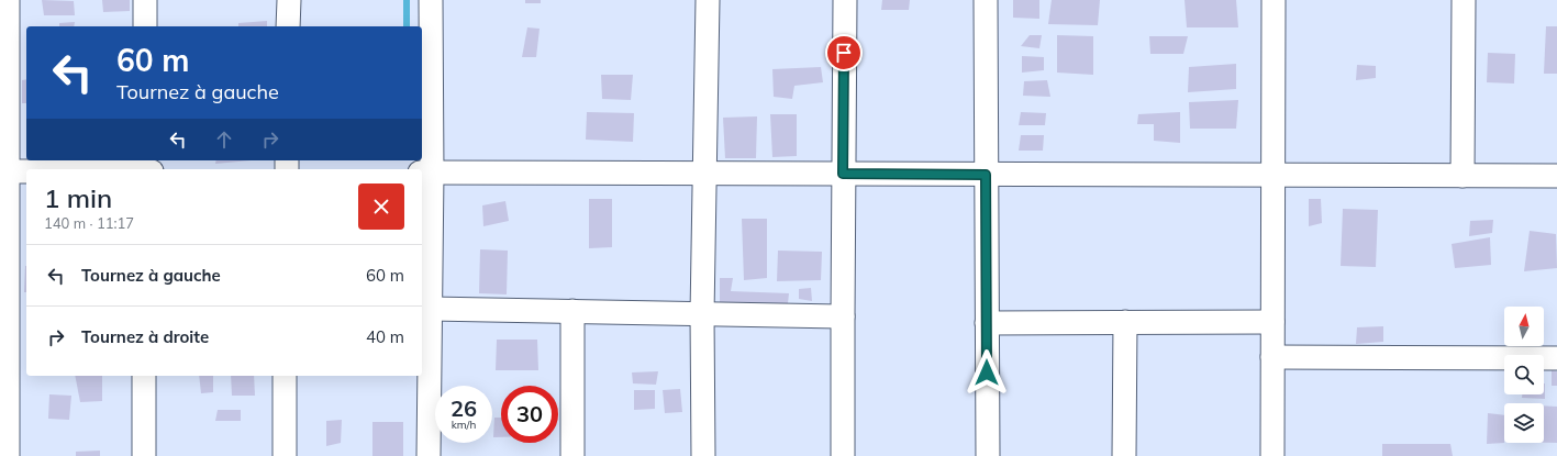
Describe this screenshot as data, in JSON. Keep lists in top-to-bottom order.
{
  "north": "top",
  "page": {
    "turn": ["60 m", "Tournez à gauche"],
    "heading": ["1 min", "140 m · 11:17"],
    "list": [
      {
        "name": "Tournez à gauche",
        "value": "60 m"
      },
      {
        "name": "Tournez à droite",
        "value": "40 m"
      }
    ],
    "speed": "26 km/h",
    "limit": "30"
  }
}
